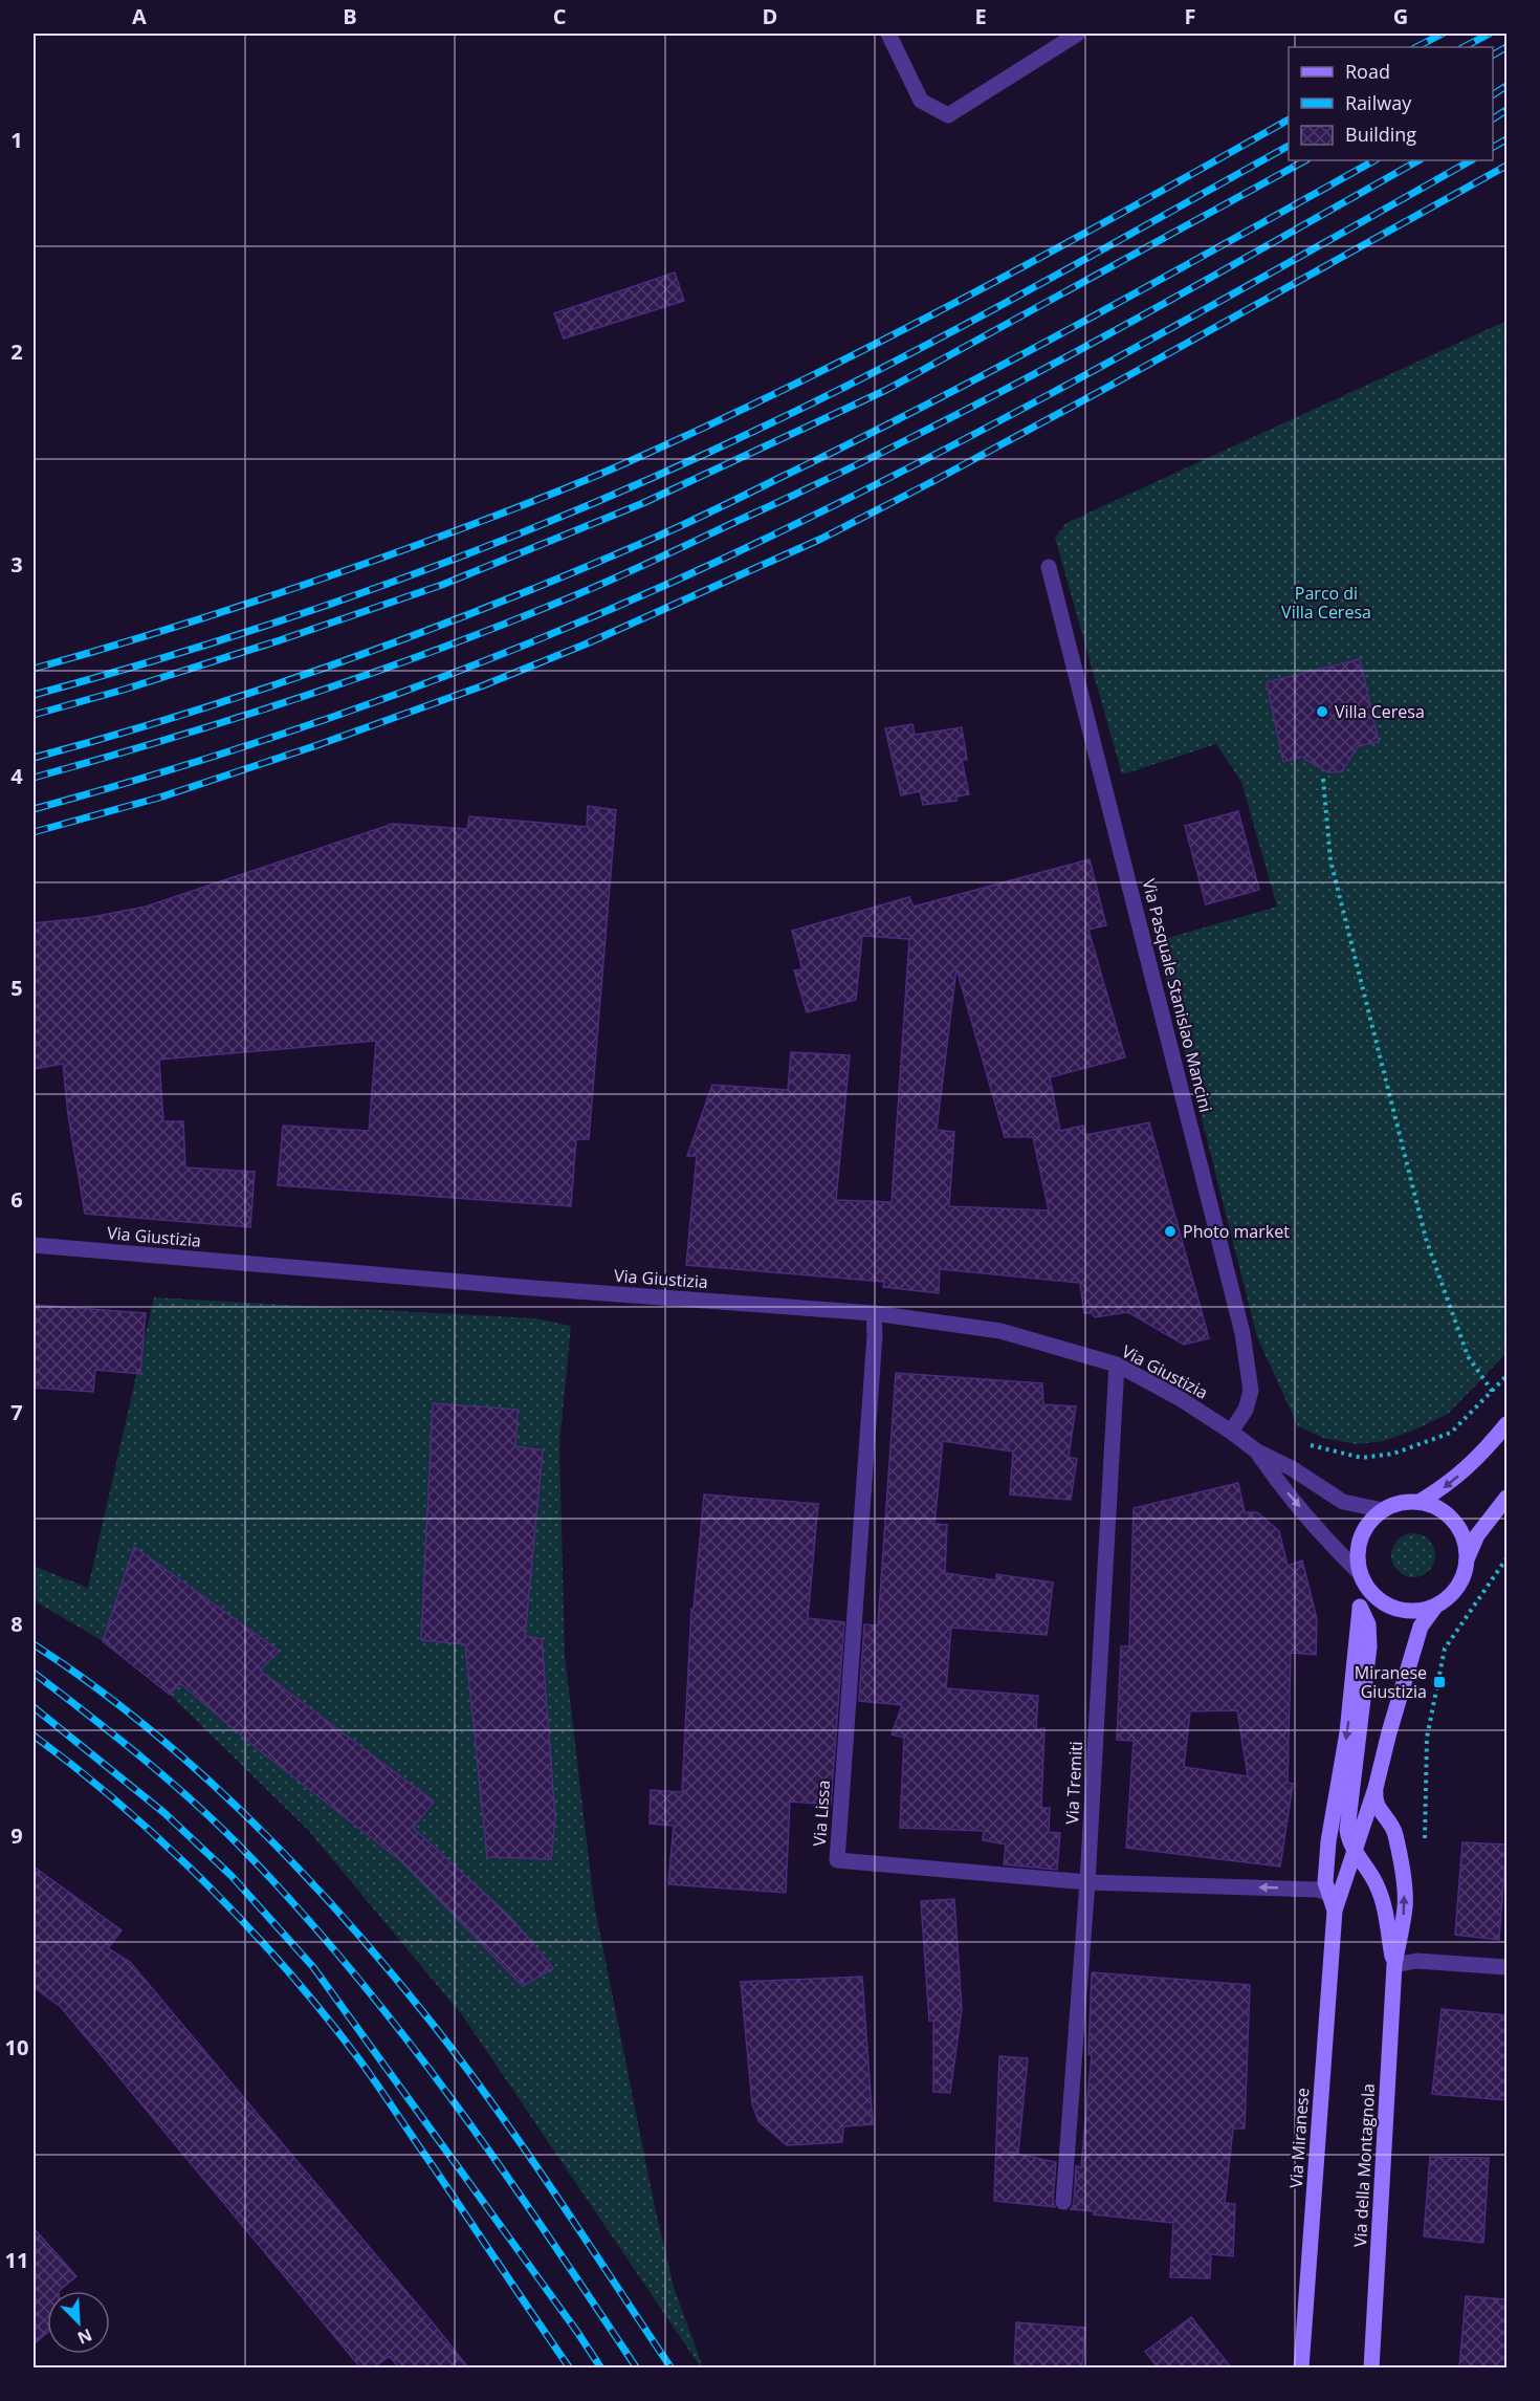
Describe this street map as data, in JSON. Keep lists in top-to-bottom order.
{
  "streets": {
    "street": [
      "Via Pasquale Stanislao Mancini",
      "Via Giustizia",
      "Via Tremiti",
      "Via Lissa",
      "Via Miranese",
      "Via della Montagnola"
    ]
  },
  "crossings": [
    ["Via Pasquale Stanislao Mancini", "Via Giustizia"],
    ["Via Giustizia", "Via Tremiti"],
    ["Via Giustizia", "Via Lissa"],
    ["Via Giustizia", "Via Miranese"],
    ["Via Tremiti", "Via Lissa"],
    ["Via Lissa", "Via Miranese"]
  ],
  "parks": ["Parco di Villa Ceresa"],
  "places": {
    "other": ["Villa Ceresa", "Photo market"],
    "transit": ["Miranese Giustizia"]
  },
  "legend": ["Road", "Railway", "Building"],
  "north": "bottom right",
  "grid": {
    "columns": [
      "A",
      "B",
      "C",
      "D",
      "E",
      "F",
      "G"
    ],
    "rows": [
      "1",
      "2",
      "3",
      "4",
      "5",
      "6",
      "7",
      "8",
      "9",
      "10",
      "11"
    ]
  }
}
